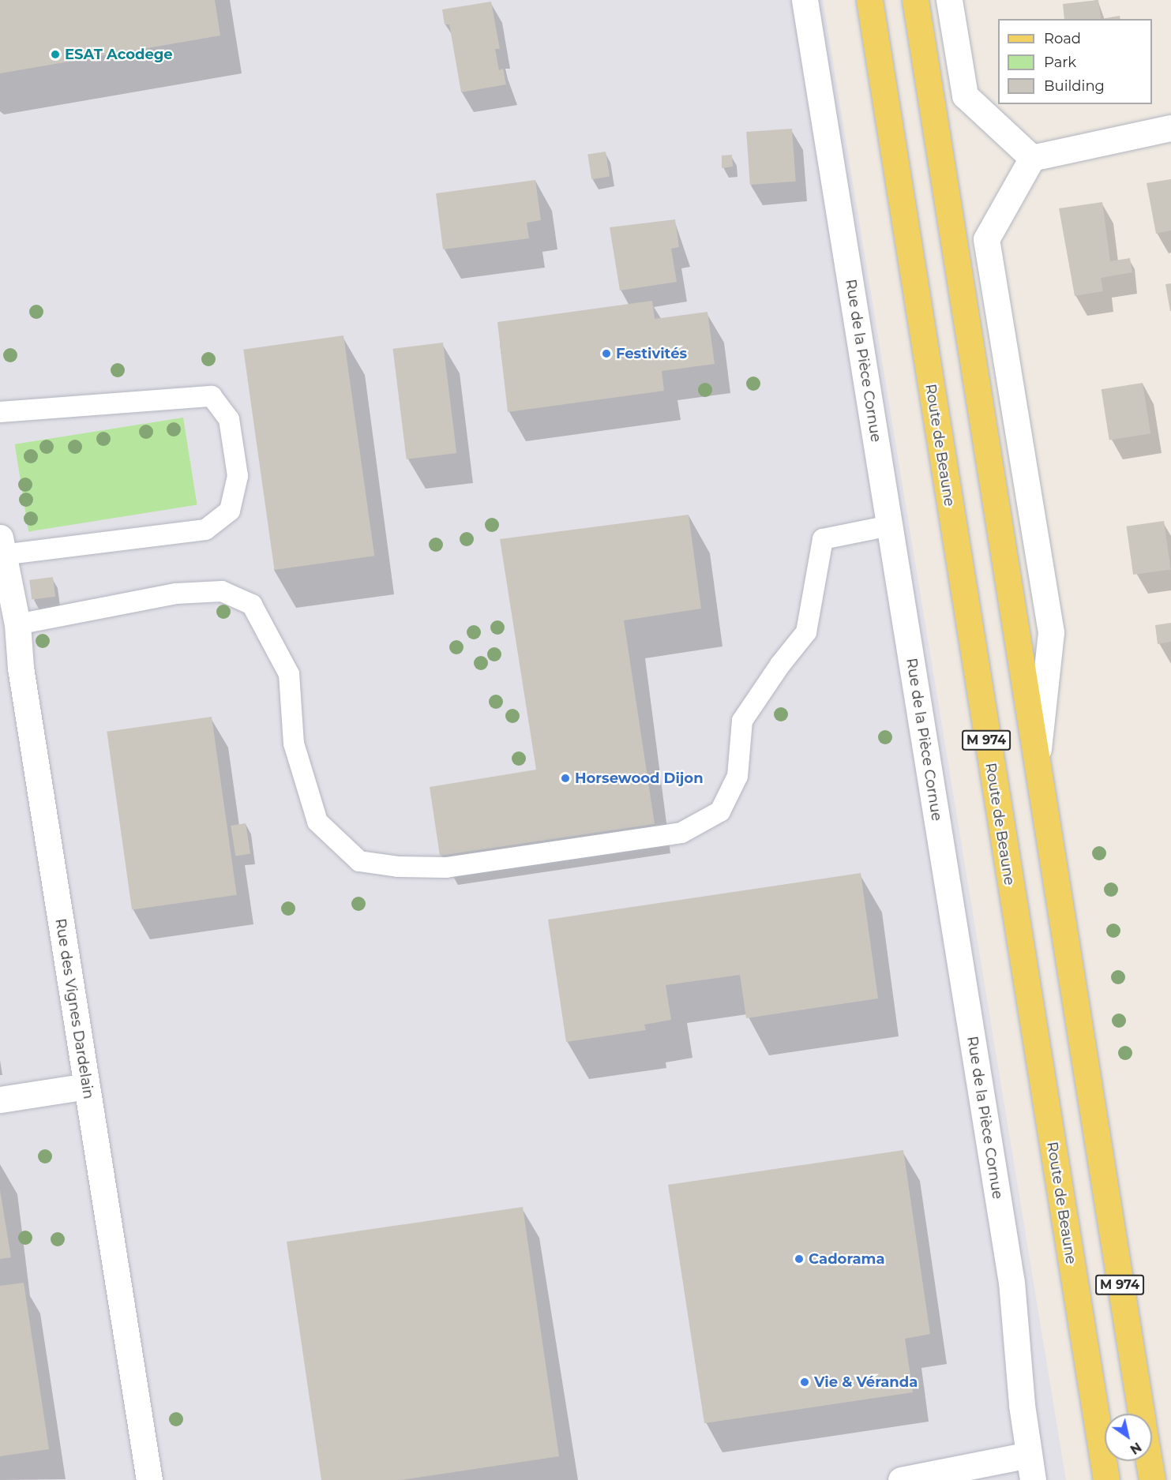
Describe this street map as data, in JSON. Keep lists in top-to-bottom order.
{
  "streets": {
    "main road": ["Route de Beaune", "M 974"],
    "street": ["Rue de la Pièce Cornue", "Rue des Vignes Dardelain"]
  },
  "places": [
    "ESAT Acodege",
    "Festivités",
    "Horsewood Dijon",
    "Cadorama",
    "Vie & Véranda"
  ],
  "legend": ["Road", "Park", "Building"],
  "north": "bottom right"
}
